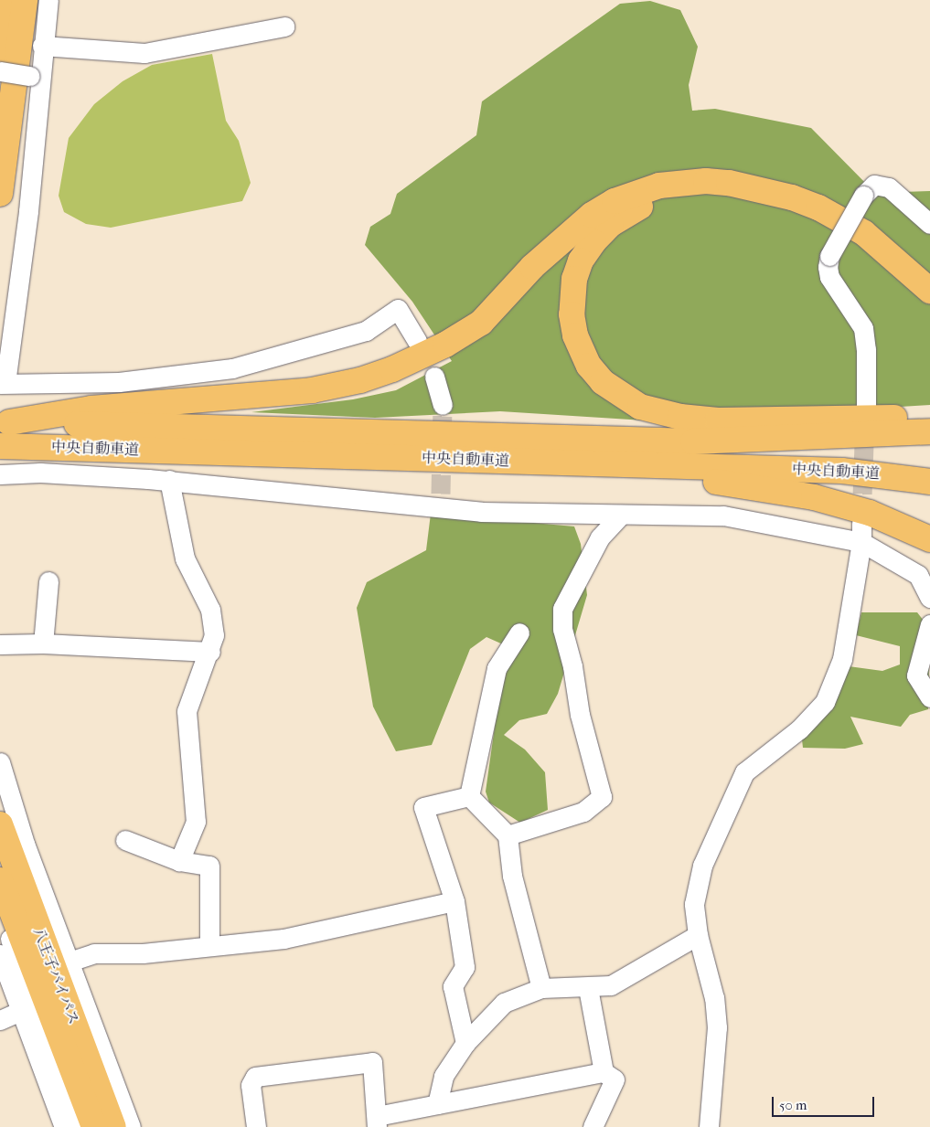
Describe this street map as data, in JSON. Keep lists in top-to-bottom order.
{
  "streets": {
    "highway": ["中央自動車道", "八王子バイパス"]
  },
  "scale_bar": "50 m"
}
